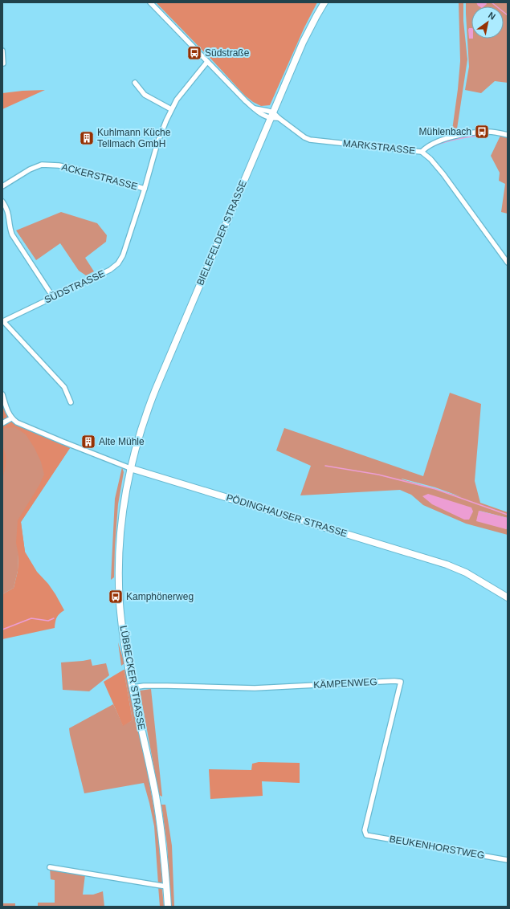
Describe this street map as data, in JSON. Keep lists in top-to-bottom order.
{
  "streets": {
    "main road": ["BIELEFELDER STRASSE", "PÖDINGHAUSER STRASSE", "LÜBBECKER STRASSE"],
    "street": [
      "MARKSTRASSE",
      "ACKERSTRASSE",
      "SÜDSTRASSE",
      "KÄMPENWEG",
      "BEUKENHORSTWEG"
    ]
  },
  "crossings": [
    ["MARKSTRASSE", "BIELEFELDER STRASSE"],
    ["ACKERSTRASSE", "SÜDSTRASSE"],
    ["BIELEFELDER STRASSE", "PÖDINGHAUSER STRASSE"],
    ["BIELEFELDER STRASSE", "LÜBBECKER STRASSE"],
    ["PÖDINGHAUSER STRASSE", "LÜBBECKER STRASSE"],
    ["LÜBBECKER STRASSE", "KÄMPENWEG"],
    ["KÄMPENWEG", "BEUKENHORSTWEG"]
  ],
  "places": {
    "bus stop": ["Südstraße", "Mühlenbach", "Kamphönerweg"],
    "building": ["Kuhlmann Küche Tellmach GmbH", "Alte Mühle"]
  },
  "north": "top right"
}
